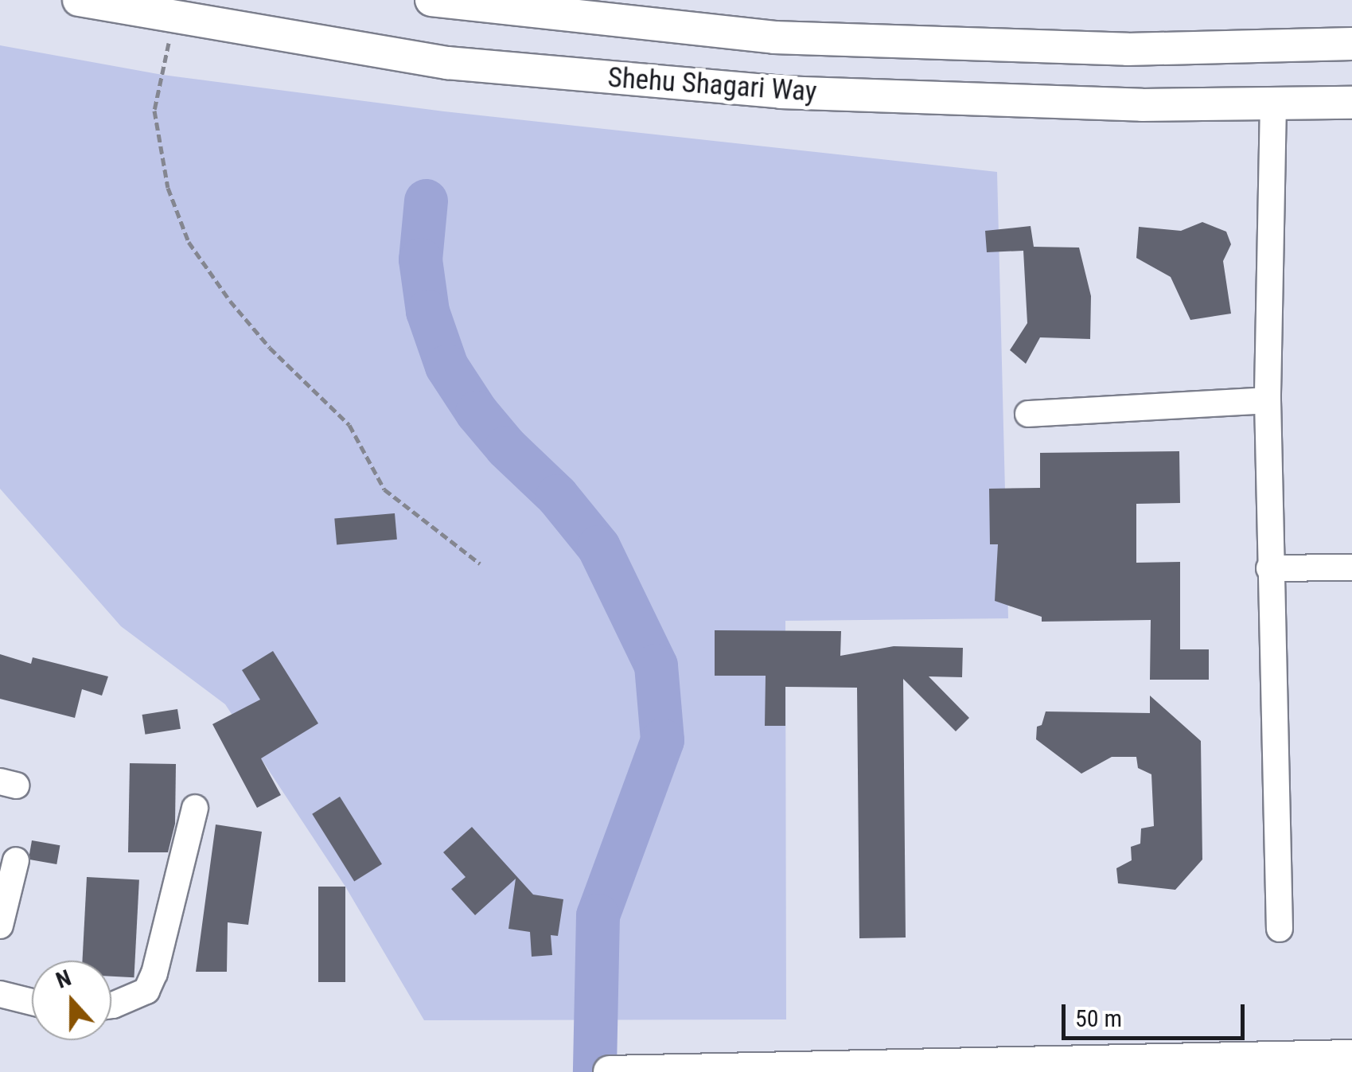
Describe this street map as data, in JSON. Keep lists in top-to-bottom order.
{
  "streets": {
    "main road": ["Shehu Shagari Way"]
  },
  "scale_bar": "50 m",
  "north": "top"
}
